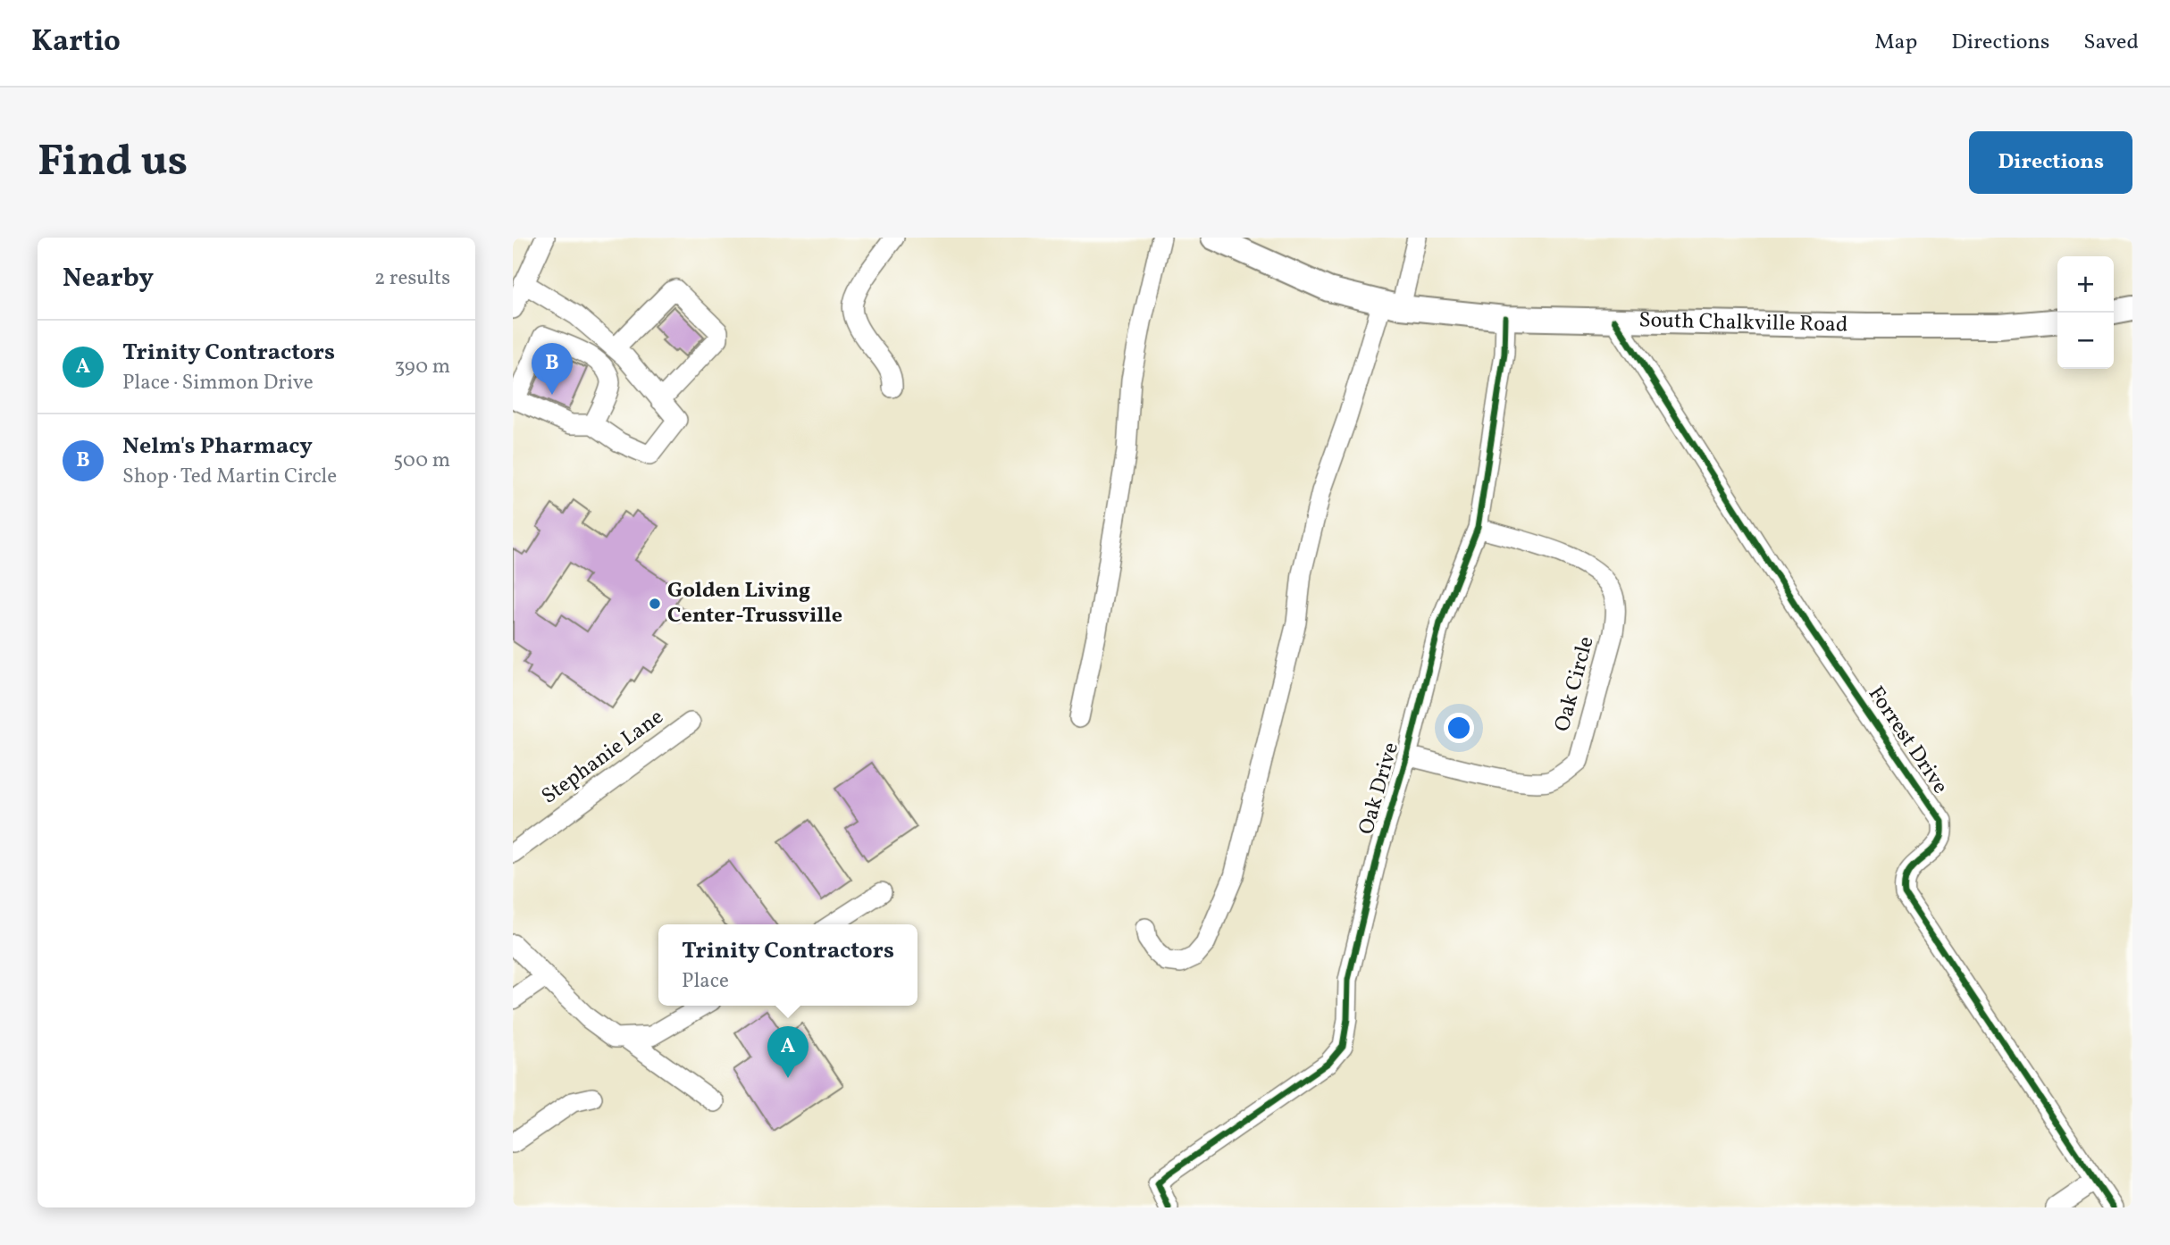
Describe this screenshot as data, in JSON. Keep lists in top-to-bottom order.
{
  "streets": {
    "main road": ["South Chalkville Road"],
    "street": [
      "Oak Circle",
      "Forrest Drive",
      "Stephanie Lane",
      "Oak Drive"
    ]
  },
  "crossings": [
    ["South Chalkville Road", "Forrest Drive"],
    ["South Chalkville Road", "Oak Drive"],
    ["Oak Circle", "Oak Drive"]
  ],
  "places": ["Golden Living Center-Trussville"],
  "page": {
    "header": "Kartio",
    "nav": ["Map", "Directions", "Saved"],
    "buttons": "Directions",
    "title": "Find us",
    "heading": ["Nearby", "2 results"],
    "map_buttons": ["+", "−"],
    "list": [
      {
        "mark": "A",
        "name": "Trinity Contractors",
        "note": "Place · Simmon Drive",
        "value": "390 m"
      },
      {
        "mark": "B",
        "name": "Nelm's Pharmacy",
        "note": "Shop · Ted Martin Circle",
        "value": "500 m"
      }
    ],
    "pins": ["B", "A"],
    "popup": ["Trinity Contractors", "Place"]
  }
}
